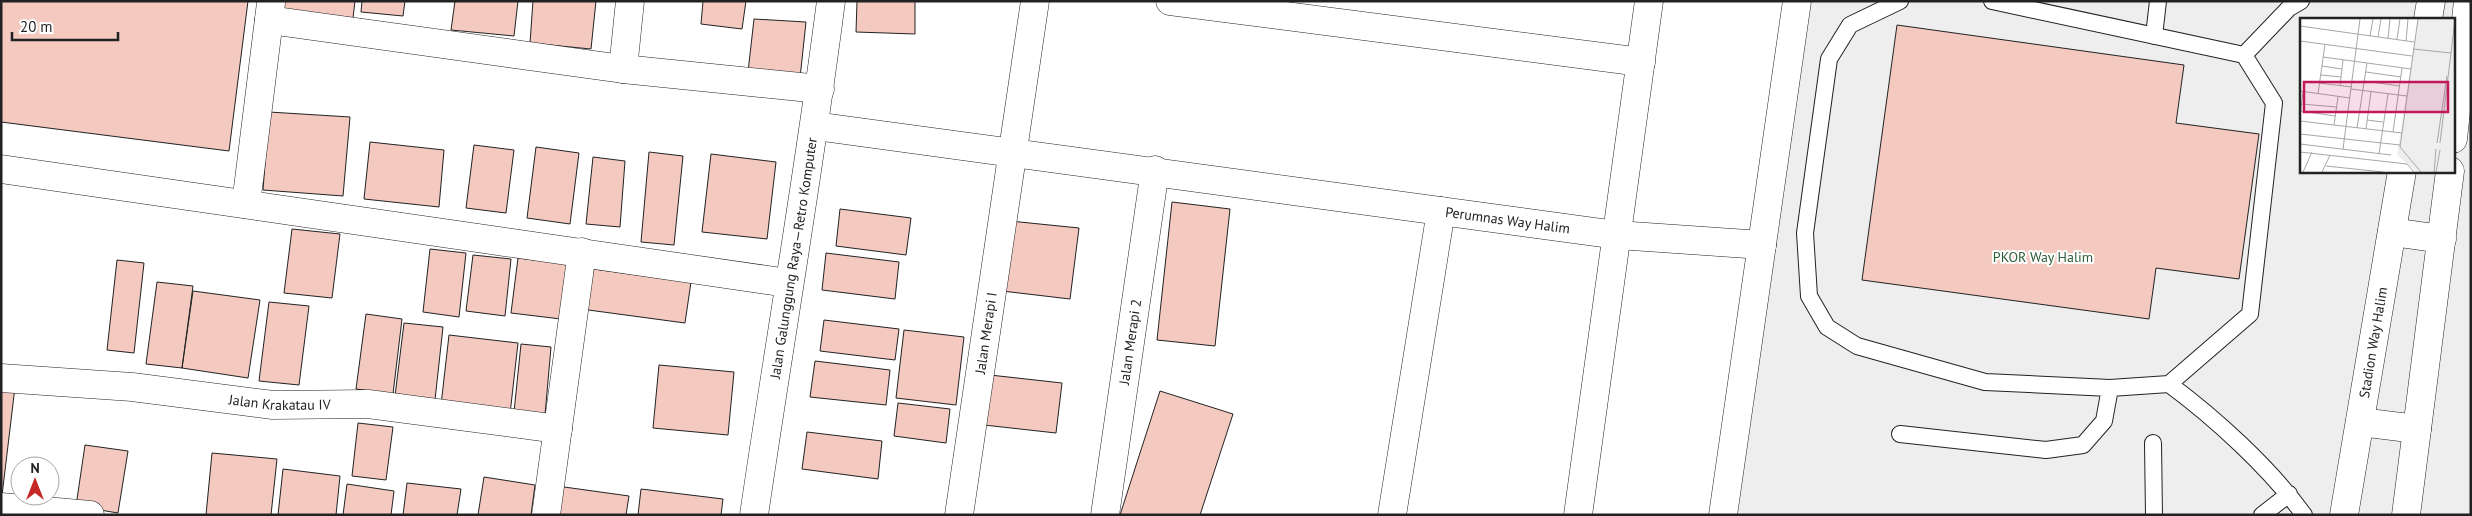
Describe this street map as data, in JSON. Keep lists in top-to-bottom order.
{
  "streets": {
    "street": [
      "Perumnas Way Halim",
      "Jalan Galunggung Raya—Retro Komputer",
      "Jalan Merapi I",
      "Jalan Merapi 2",
      "Stadion Way Halim",
      "Jalan Krakatau IV"
    ]
  },
  "parks": ["PKOR Way Halim"],
  "scale_bar": "20 m",
  "north": "top"
}
